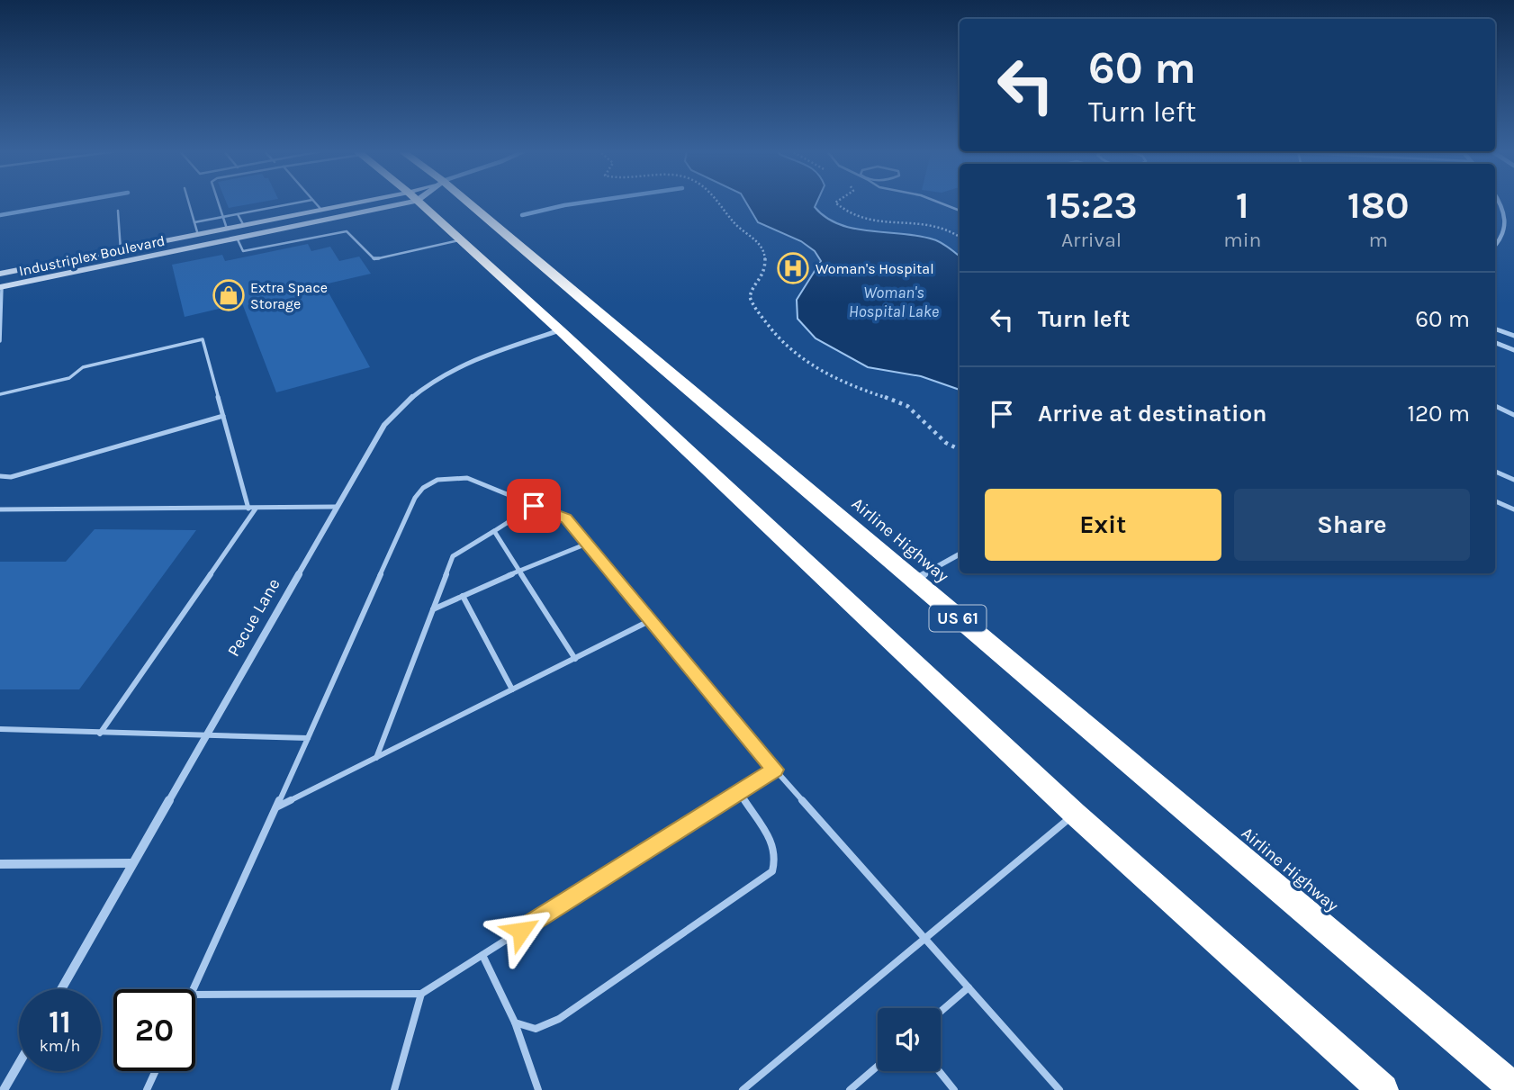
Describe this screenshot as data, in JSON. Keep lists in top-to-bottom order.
{
  "streets": {
    "highway": ["Airline Highway", "US 61"],
    "street": ["Industriplex Boulevard", "Pecue Lane"]
  },
  "water": ["Woman's Hospital Lake"],
  "places": {
    "hospital": ["Woman's Hospital"],
    "shop": ["Extra Space Storage"]
  },
  "page": {
    "turn": ["60 m", "Turn left"],
    "eta": [
      "15:23",
      "Arrival",
      "1",
      "min",
      "180",
      "m"
    ],
    "list": [
      {
        "name": "Turn left",
        "value": "60 m"
      },
      {
        "name": "Arrive at destination",
        "value": "120 m"
      }
    ],
    "buttons": ["Exit", "Share"],
    "speed": "11 km/h",
    "limit": "20"
  }
}
